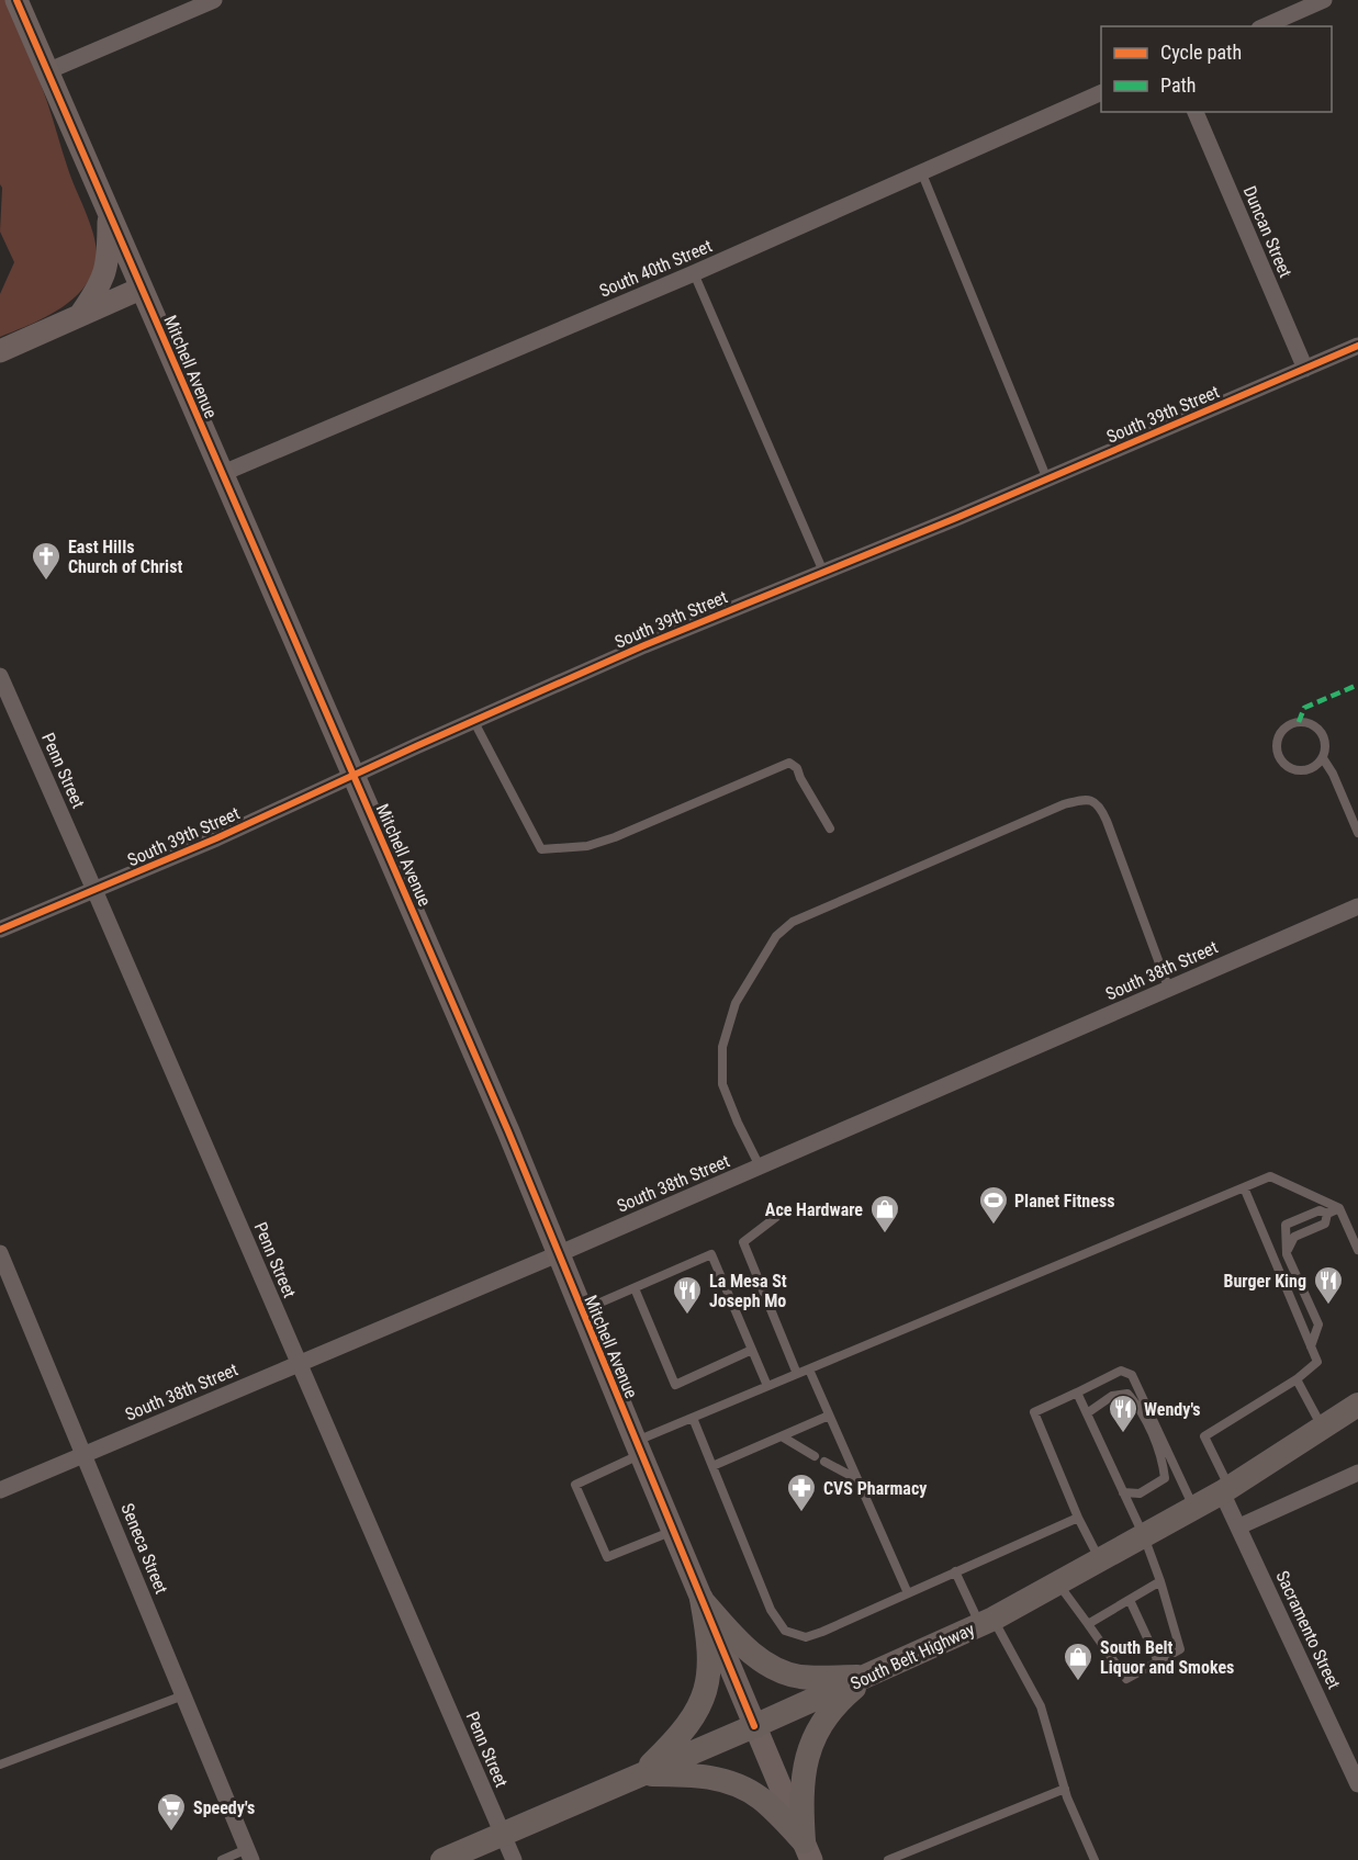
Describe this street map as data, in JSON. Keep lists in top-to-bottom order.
{
  "streets": {
    "main road": ["South Belt Highway"],
    "street": [
      "Duncan Street",
      "South 40th Street",
      "Mitchell Avenue",
      "South 39th Street",
      "Penn Street",
      "South 38th Street",
      "Seneca Street",
      "Sacramento Street"
    ]
  },
  "crossings": [
    ["Duncan Street", "South 39th Street"],
    ["South 40th Street", "Mitchell Avenue"],
    ["Mitchell Avenue", "South 39th Street"],
    ["Mitchell Avenue", "South 38th Street"],
    ["Mitchell Avenue", "South Belt Highway"],
    ["South 39th Street", "Penn Street"],
    ["Penn Street", "South 38th Street"],
    ["Penn Street", "South Belt Highway"],
    ["South 38th Street", "Seneca Street"],
    ["Sacramento Street", "South Belt Highway"]
  ],
  "places": {
    "church": ["East Hills Church of Christ"],
    "sports": ["Planet Fitness"],
    "shop": ["Ace Hardware", "South Belt Liquor and Smokes"],
    "restaurant": ["Burger King", "La Mesa St Joseph Mo", "Wendy's"],
    "pharmacy": ["CVS Pharmacy"],
    "supermarket": ["Speedy's"]
  },
  "legend": ["Cycle path", "Path"]
}
